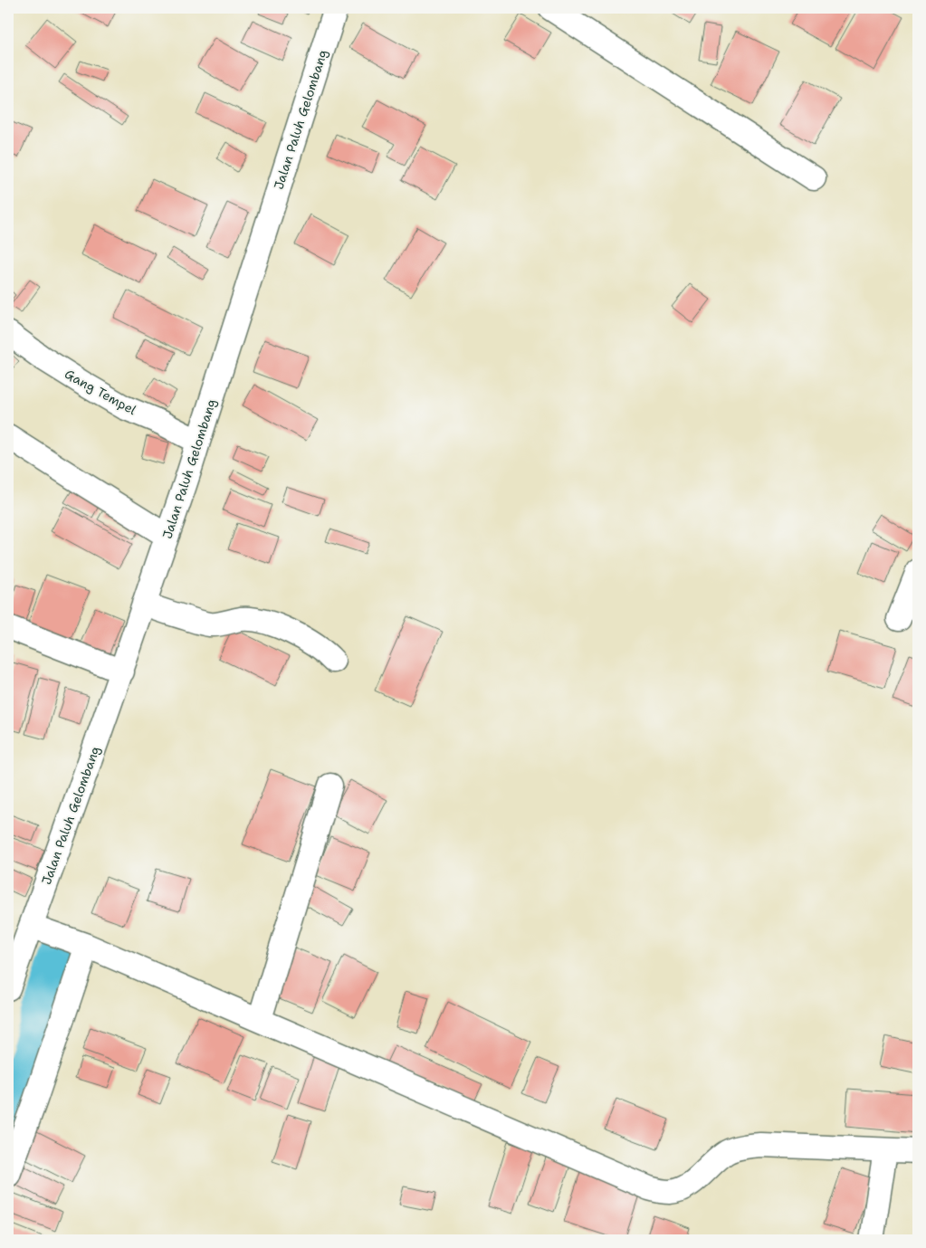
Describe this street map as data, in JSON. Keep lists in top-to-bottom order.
{
  "streets": {
    "street": ["Jalan Paluh Gelombang", "Gang Tempel"]
  },
  "crossings": [
    ["Jalan Paluh Gelombang", "Gang Tempel"]
  ]
}
